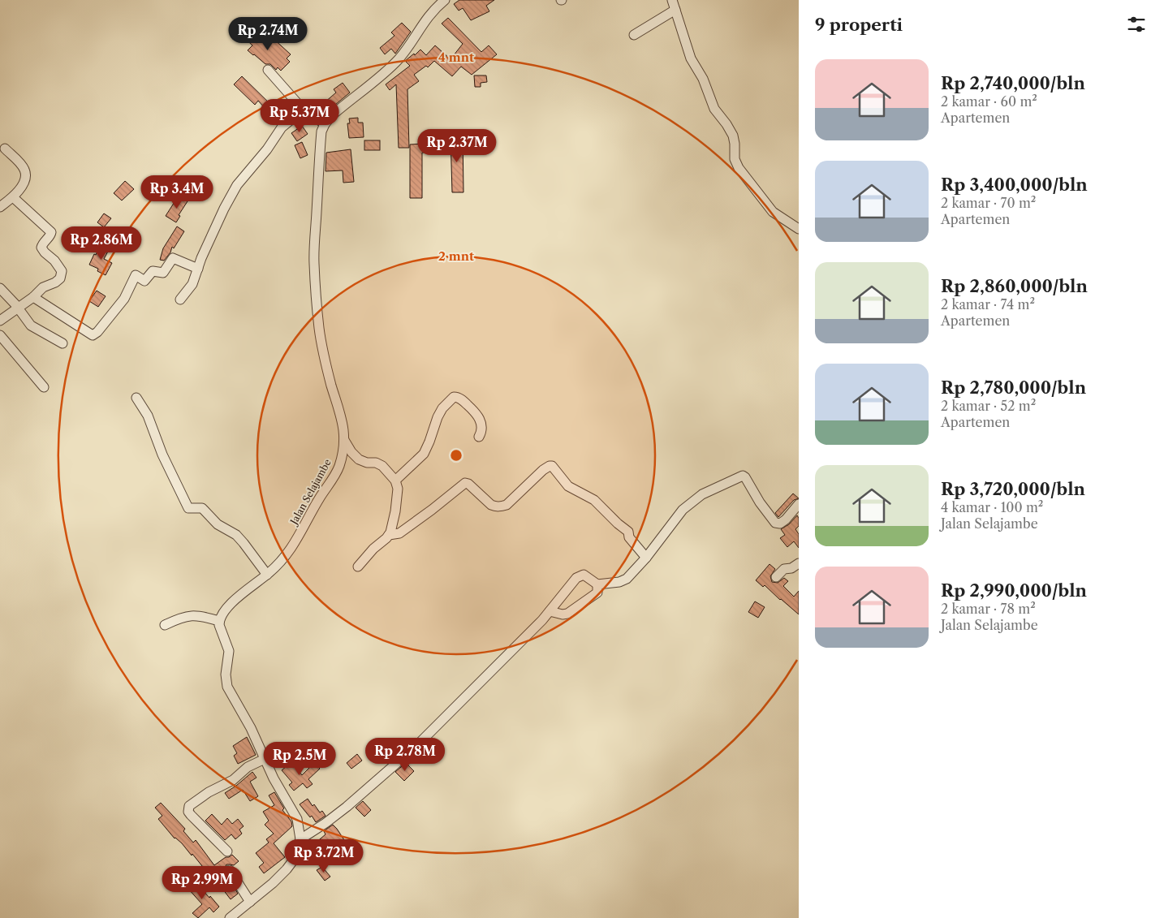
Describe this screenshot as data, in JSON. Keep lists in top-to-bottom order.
{
  "streets": {
    "street": ["Jalan Selajambe"]
  },
  "page": {
    "heading": "9 properti",
    "price": [
      "Rp 2.74M",
      "Rp 5.37M",
      "Rp 2.37M",
      "Rp 3.4M",
      "Rp 2.86M",
      "Rp 2.78M",
      "Rp 2.5M",
      "Rp 3.72M",
      "Rp 2.99M"
    ],
    "list": [
      {
        "name": "Rp 2,740,000/bln",
        "note": "2 kamar · 60 m² · Apartemen"
      },
      {
        "name": "Rp 3,400,000/bln",
        "note": "2 kamar · 70 m² · Apartemen"
      },
      {
        "name": "Rp 2,860,000/bln",
        "note": "2 kamar · 74 m² · Apartemen"
      },
      {
        "name": "Rp 2,780,000/bln",
        "note": "2 kamar · 52 m² · Apartemen"
      },
      {
        "name": "Rp 3,720,000/bln",
        "note": "4 kamar · 100 m² · Jalan Selajambe"
      },
      {
        "name": "Rp 2,990,000/bln",
        "note": "2 kamar · 78 m² · Jalan Selajambe"
      }
    ]
  },
  "rings": ["4 mnt", "2 mnt"]
}
